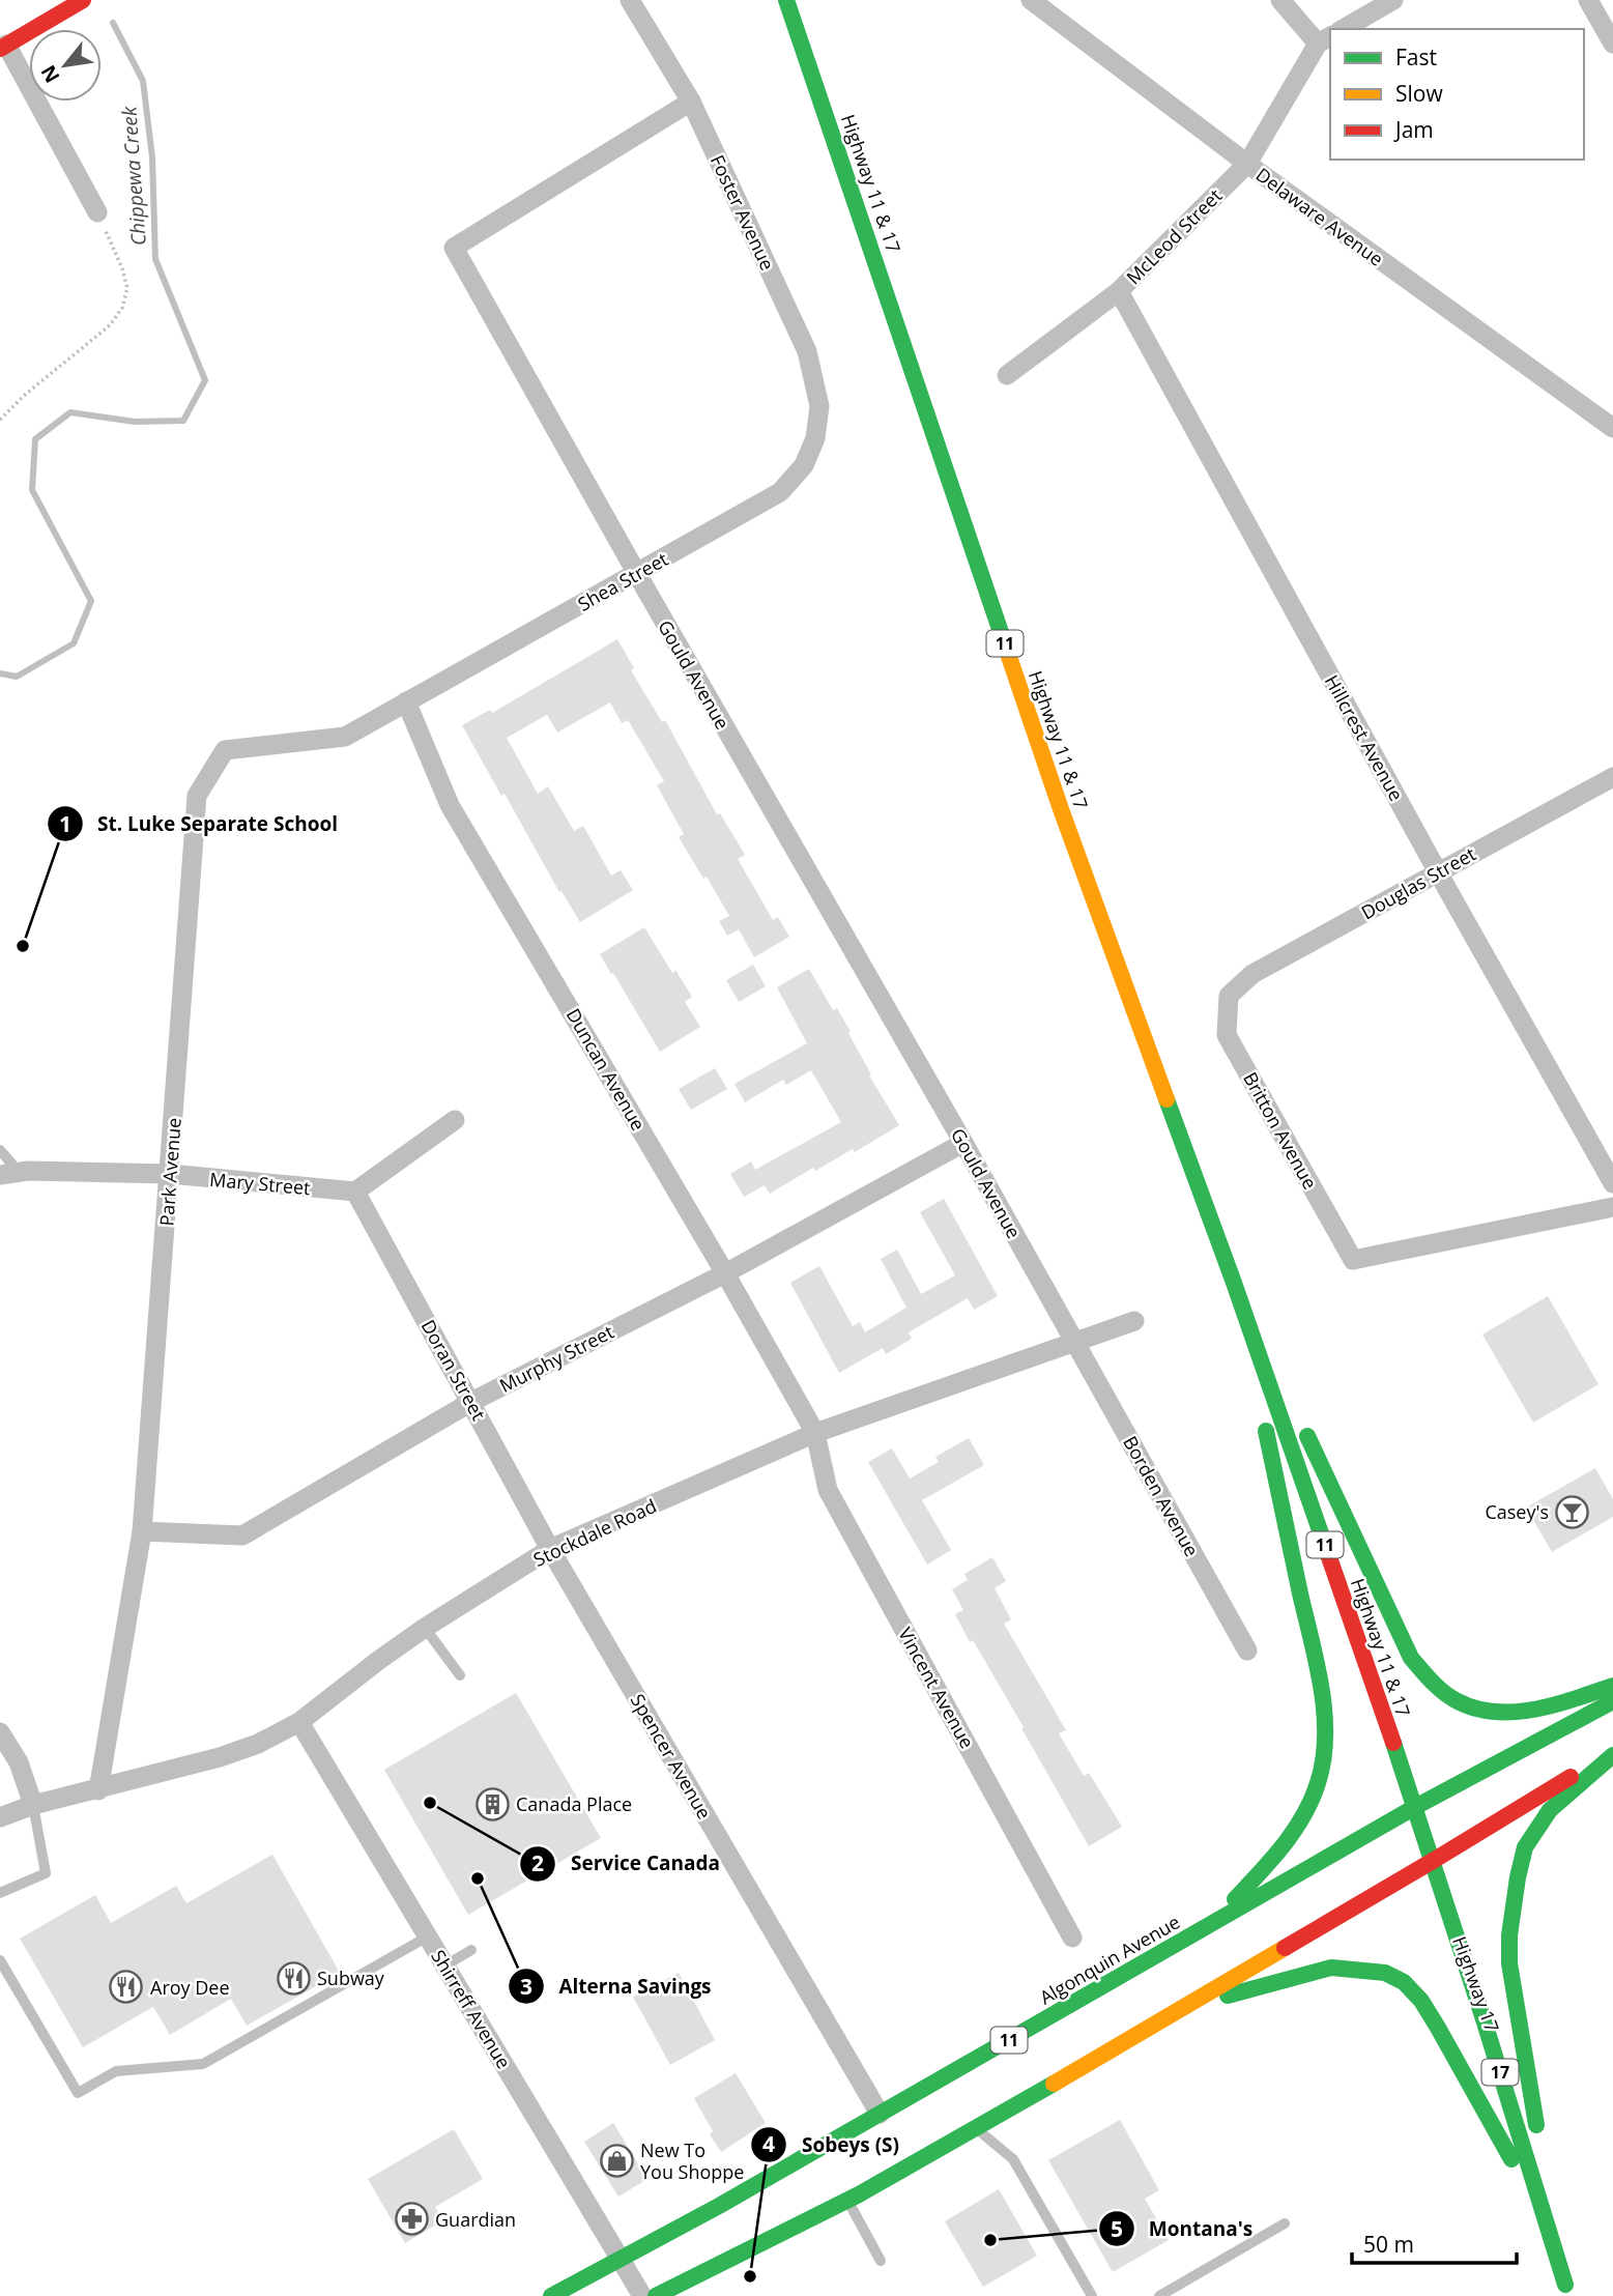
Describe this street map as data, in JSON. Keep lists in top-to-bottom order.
{
  "streets": {
    "main road": [
      "Highway 11 & 17",
      "11",
      "Algonquin Avenue",
      "Highway 17",
      "17"
    ],
    "street": [
      "Foster Avenue",
      "Delaware Avenue",
      "McLeod Street",
      "Shea Street",
      "Gould Avenue",
      "Hillcrest Avenue",
      "Douglas Street",
      "Duncan Avenue",
      "Britton Avenue",
      "Park Avenue",
      "Mary Street",
      "Murphy Street",
      "Doran Street",
      "Borden Avenue",
      "Stockdale Road",
      "Vincent Avenue",
      "Spencer Avenue",
      "Shirreff Avenue"
    ]
  },
  "crossings": [
    ["Highway 11 & 17", "Algonquin Avenue"],
    ["Highway 11 & 17", "Highway 17"],
    ["Foster Avenue", "Shea Street"],
    ["Foster Avenue", "Gould Avenue"],
    ["Delaware Avenue", "McLeod Street"],
    ["McLeod Street", "Hillcrest Avenue"],
    ["Shea Street", "Gould Avenue"],
    ["Shea Street", "Duncan Avenue"],
    ["Shea Street", "Park Avenue"],
    ["Gould Avenue", "Murphy Street"],
    ["Gould Avenue", "Borden Avenue"],
    ["Gould Avenue", "Stockdale Road"],
    ["Hillcrest Avenue", "Douglas Street"],
    ["Douglas Street", "Britton Avenue"],
    ["Duncan Avenue", "Park Avenue"],
    ["Duncan Avenue", "Murphy Street"],
    ["Duncan Avenue", "Stockdale Road"],
    ["Duncan Avenue", "Vincent Avenue"],
    ["Park Avenue", "Mary Street"],
    ["Park Avenue", "Murphy Street"],
    ["Park Avenue", "Stockdale Road"],
    ["Mary Street", "Doran Street"],
    ["Murphy Street", "Doran Street"],
    ["Doran Street", "Stockdale Road"],
    ["Doran Street", "Spencer Avenue"],
    ["Borden Avenue", "Stockdale Road"],
    ["Stockdale Road", "Vincent Avenue"],
    ["Stockdale Road", "Spencer Avenue"],
    ["Stockdale Road", "Shirreff Avenue"],
    ["Spencer Avenue", "Algonquin Avenue"],
    ["Algonquin Avenue", "Shirreff Avenue"]
  ],
  "water": ["Chippewa Creek"],
  "places": {
    "other": [
      "St. Luke Separate School",
      "Service Canada",
      "Alterna Savings",
      "Montana's",
      "Sobeys (S)"
    ],
    "bar": ["Casey's"],
    "building": ["Canada Place"],
    "restaurant": ["Subway", "Aroy Dee"],
    "shop": ["New To You Shoppe"],
    "pharmacy": ["Guardian"]
  },
  "legend": ["Fast", "Slow", "Jam"],
  "scale_bar": "50 m",
  "north": "bottom left"
}
